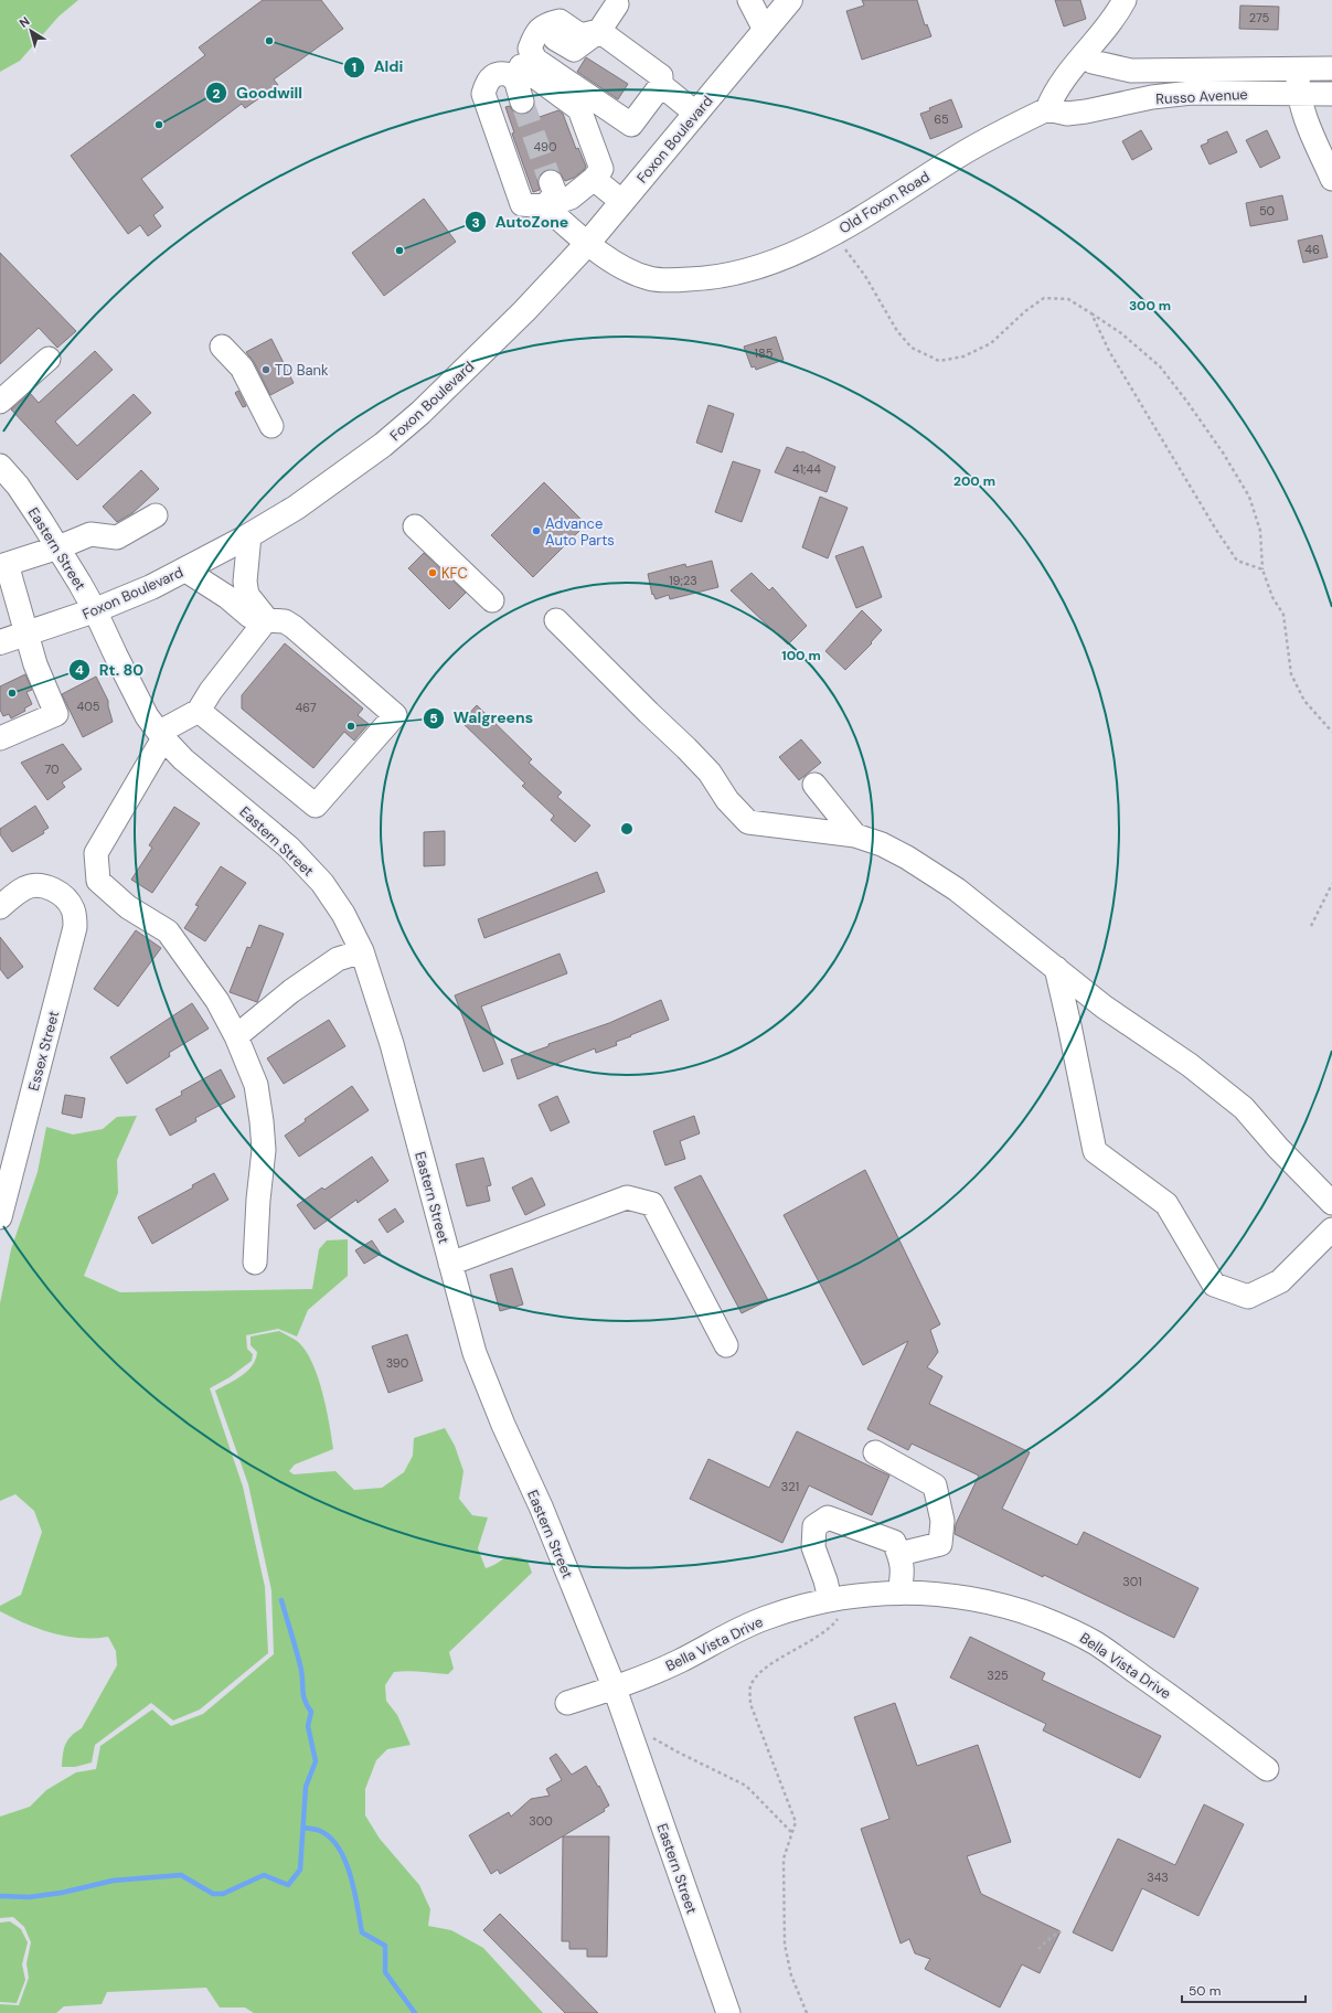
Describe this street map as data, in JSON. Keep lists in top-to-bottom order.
{
  "streets": {
    "main road": ["Foxon Boulevard"],
    "street": [
      "Russo Avenue",
      "Old Foxon Road",
      "Eastern Street",
      "Essex Street",
      "Bella Vista Drive"
    ]
  },
  "crossings": [
    ["Russo Avenue", "Old Foxon Road"],
    ["Foxon Boulevard", "Old Foxon Road"],
    ["Foxon Boulevard", "Eastern Street"],
    ["Eastern Street", "Bella Vista Drive"]
  ],
  "places": [
    "Aldi",
    "Goodwill",
    "AutoZone",
    "TD Bank",
    "Advance Auto Parts",
    "KFC",
    "Rt. 80",
    "Walgreens"
  ],
  "house_numbers": [
    "275",
    "65",
    "490",
    "50",
    "46",
    "185",
    "41;44",
    "19;23",
    "405",
    "467",
    "70",
    "390",
    "321",
    "301",
    "325",
    "300",
    "343"
  ],
  "scale_bar": "50 m",
  "north": "top left",
  "rings": ["300 m", "200 m", "100 m"]
}
